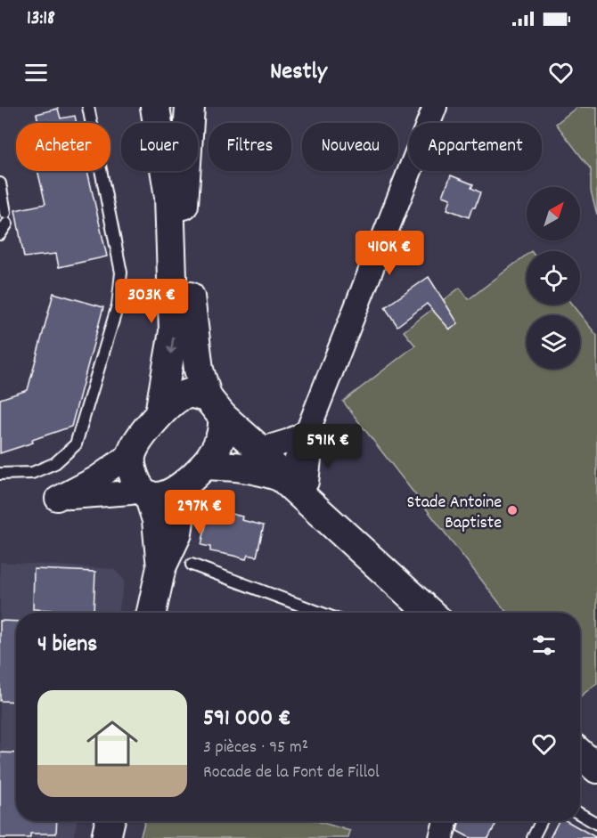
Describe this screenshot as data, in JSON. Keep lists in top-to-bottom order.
{
  "places": ["Stade Antoine Baptiste"],
  "north": "top right",
  "page": {
    "status": "13:18",
    "header": "Nestly",
    "chip": [
      "Acheter",
      "Louer",
      "Filtres",
      "Nouveau",
      "Appartement"
    ],
    "price": [
      "410K €",
      "303K €",
      "591K €",
      "297K €"
    ],
    "heading": "4 biens",
    "list": [
      {
        "name": "591 000 €",
        "note": "3 pièces · 95 m² · Rocade de la Font de Fillol"
      }
    ]
  }
}
